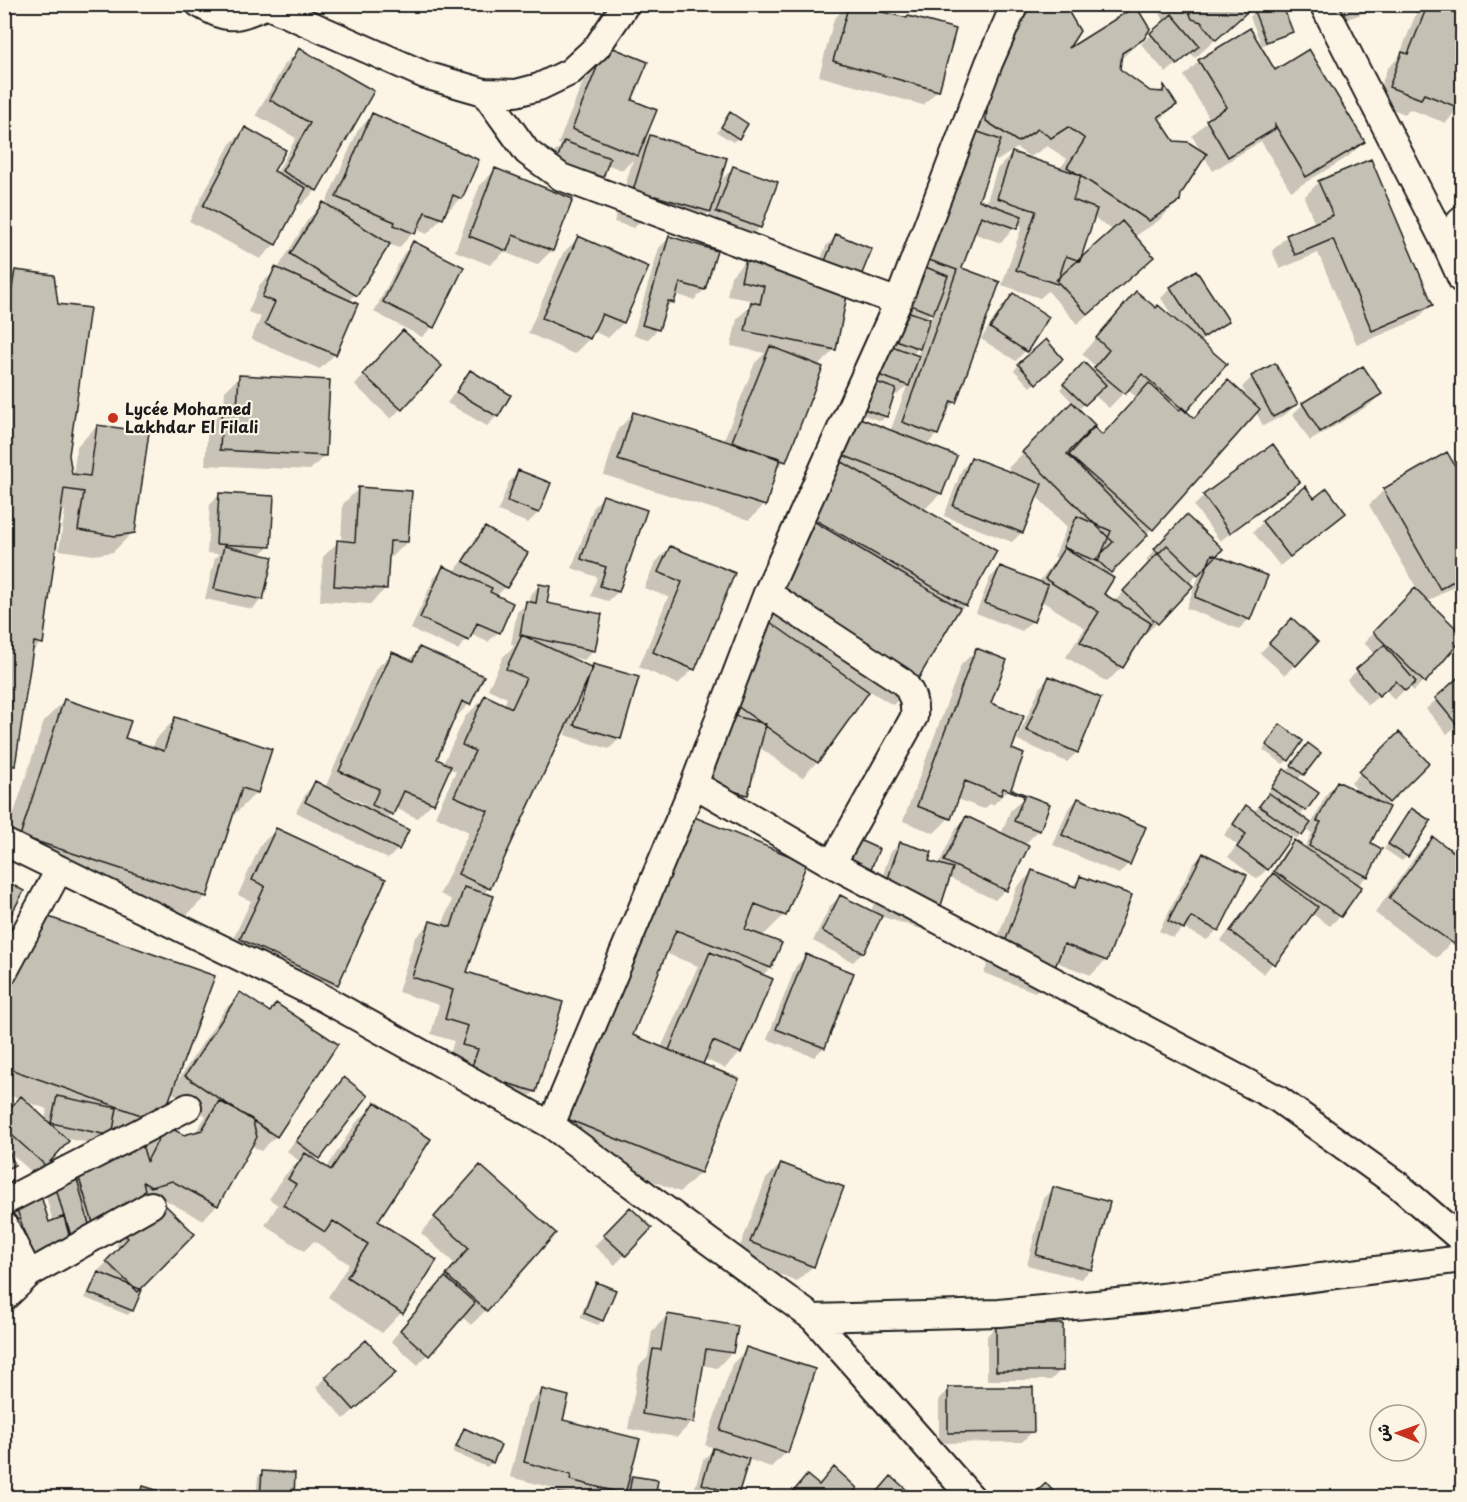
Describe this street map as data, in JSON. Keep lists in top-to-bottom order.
{
  "places": ["Lycée Mohamed Lakhdar El Filali"],
  "north": "left"
}
